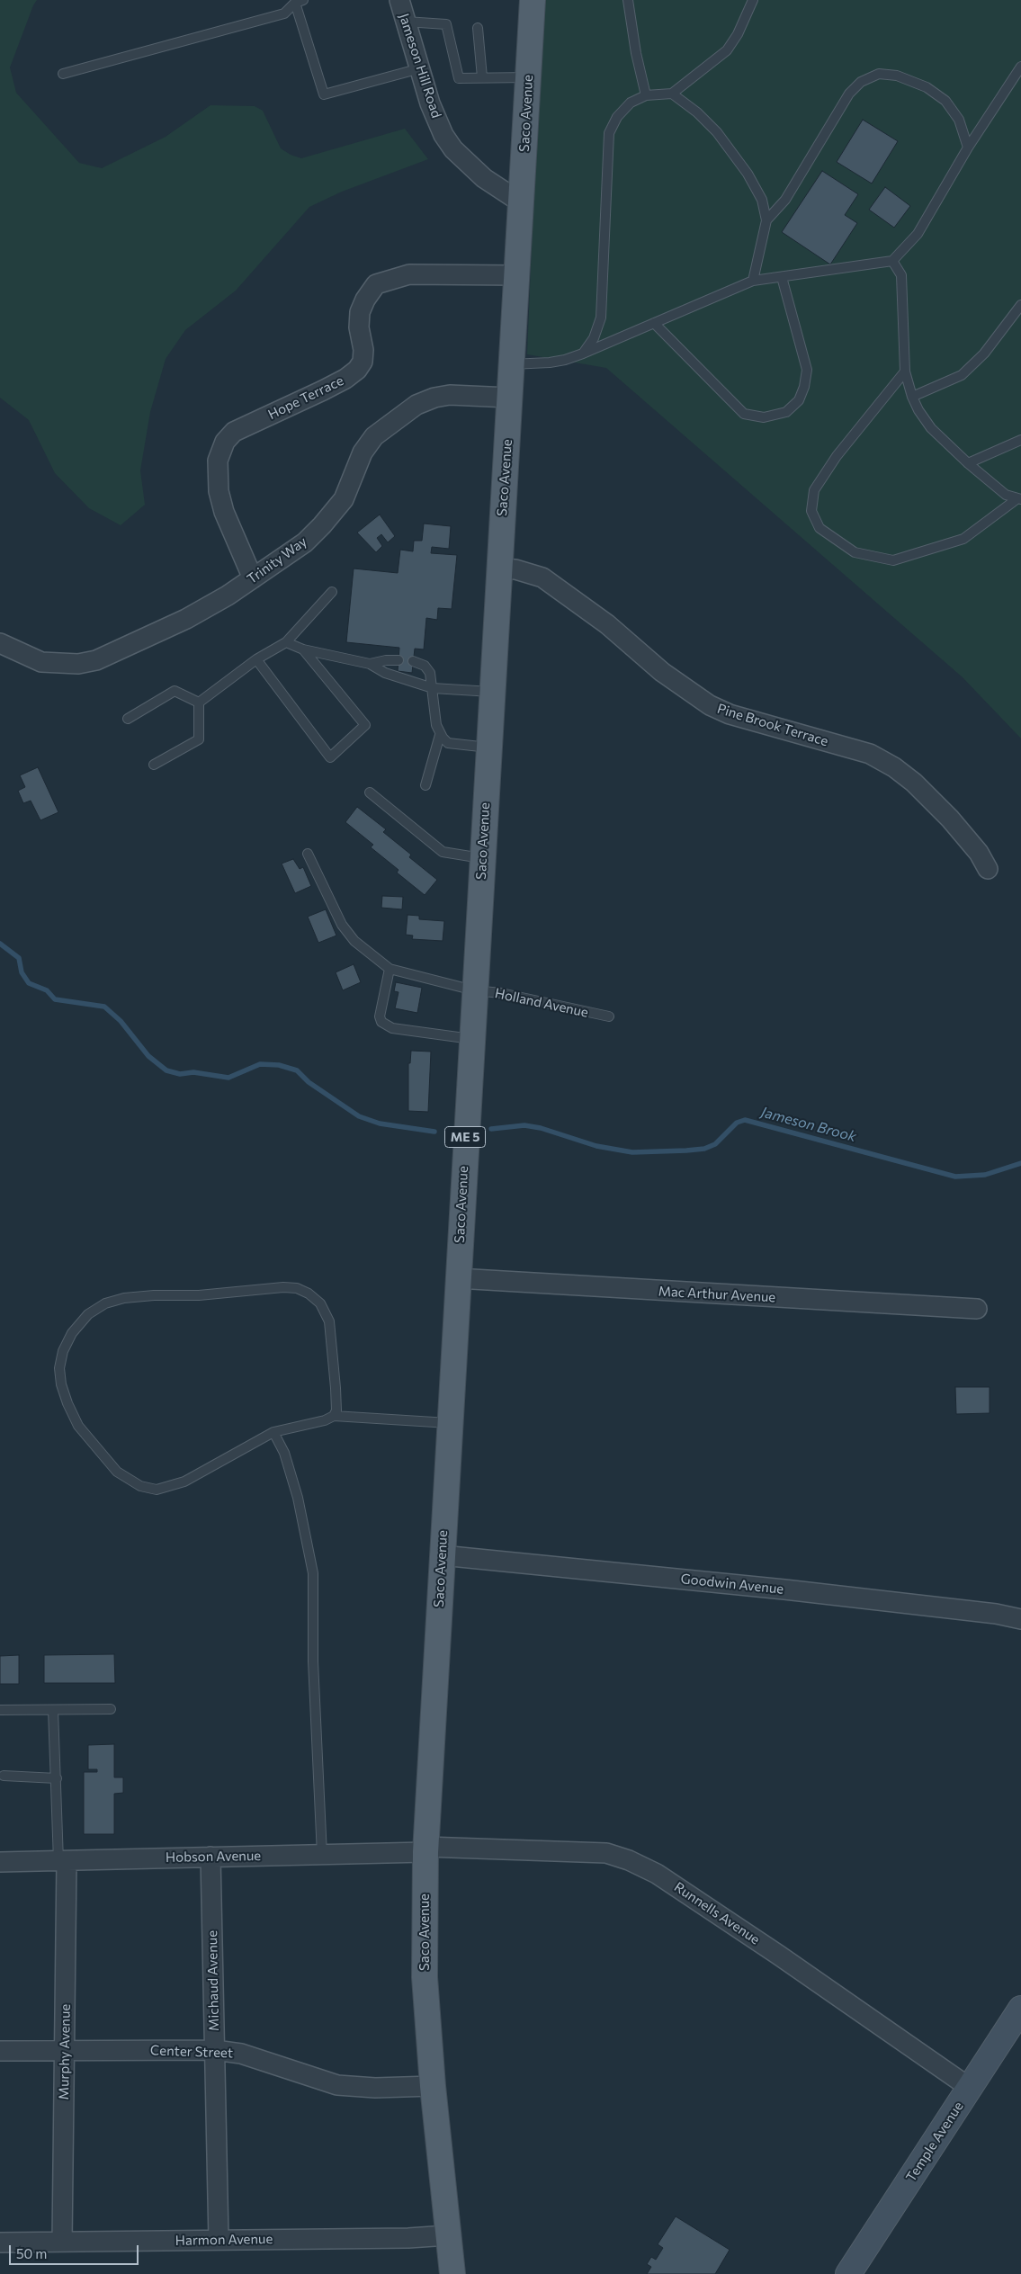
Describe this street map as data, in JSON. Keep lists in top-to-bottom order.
{
  "streets": {
    "main road": ["Saco Avenue", "ME 5"],
    "street": [
      "Jameson Hill Road",
      "Hope Terrace",
      "Trinity Way",
      "Pine Brook Terrace",
      "Mac Arthur Avenue",
      "Goodwin Avenue",
      "Hobson Avenue",
      "Runnells Avenue",
      "Michaud Avenue",
      "Murphy Avenue",
      "Center Street",
      "Temple Avenue",
      "Harmon Avenue"
    ],
    "lane": ["Holland Avenue"]
  },
  "crossings": [
    ["Jameson Hill Road", "Saco Avenue"],
    ["Saco Avenue", "Hope Terrace"],
    ["Saco Avenue", "Trinity Way"],
    ["Saco Avenue", "Pine Brook Terrace"],
    ["Saco Avenue", "Holland Avenue"],
    ["Saco Avenue", "Mac Arthur Avenue"],
    ["Saco Avenue", "Goodwin Avenue"],
    ["Saco Avenue", "Hobson Avenue"],
    ["Saco Avenue", "Runnells Avenue"],
    ["Saco Avenue", "Center Street"],
    ["Saco Avenue", "Harmon Avenue"],
    ["Hope Terrace", "Trinity Way"],
    ["Hobson Avenue", "Runnells Avenue"],
    ["Hobson Avenue", "Michaud Avenue"],
    ["Hobson Avenue", "Murphy Avenue"],
    ["Runnells Avenue", "Temple Avenue"],
    ["Michaud Avenue", "Center Street"],
    ["Michaud Avenue", "Harmon Avenue"],
    ["Murphy Avenue", "Center Street"],
    ["Murphy Avenue", "Harmon Avenue"]
  ],
  "water": ["Jameson Brook"],
  "scale_bar": "50 m"
}
